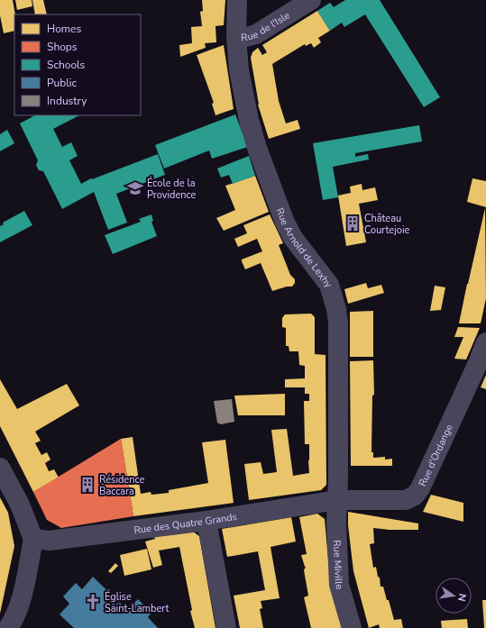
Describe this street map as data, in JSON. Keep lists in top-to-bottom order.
{
  "streets": {
    "street": [
      "Rue de l'Isle",
      "Rue Arnold de Lexhy",
      "Rue d'Ordange",
      "Rue des Quatre Grands",
      "Rue Miville"
    ]
  },
  "crossings": [
    ["Rue de l'Isle", "Rue Arnold de Lexhy"],
    ["Rue Arnold de Lexhy", "Rue d'Ordange"],
    ["Rue Arnold de Lexhy", "Rue des Quatre Grands"],
    ["Rue Arnold de Lexhy", "Rue Miville"],
    ["Rue d'Ordange", "Rue des Quatre Grands"],
    ["Rue d'Ordange", "Rue Miville"],
    ["Rue des Quatre Grands", "Rue Miville"]
  ],
  "places": {
    "school or university": ["École de la Providence"],
    "building": ["Château Courtejoie", "Résidence Baccara"],
    "church": ["Église Saint-Lambert"]
  },
  "legend": [
    "Homes",
    "Shops",
    "Schools",
    "Public",
    "Industry"
  ],
  "north": "right"
}
